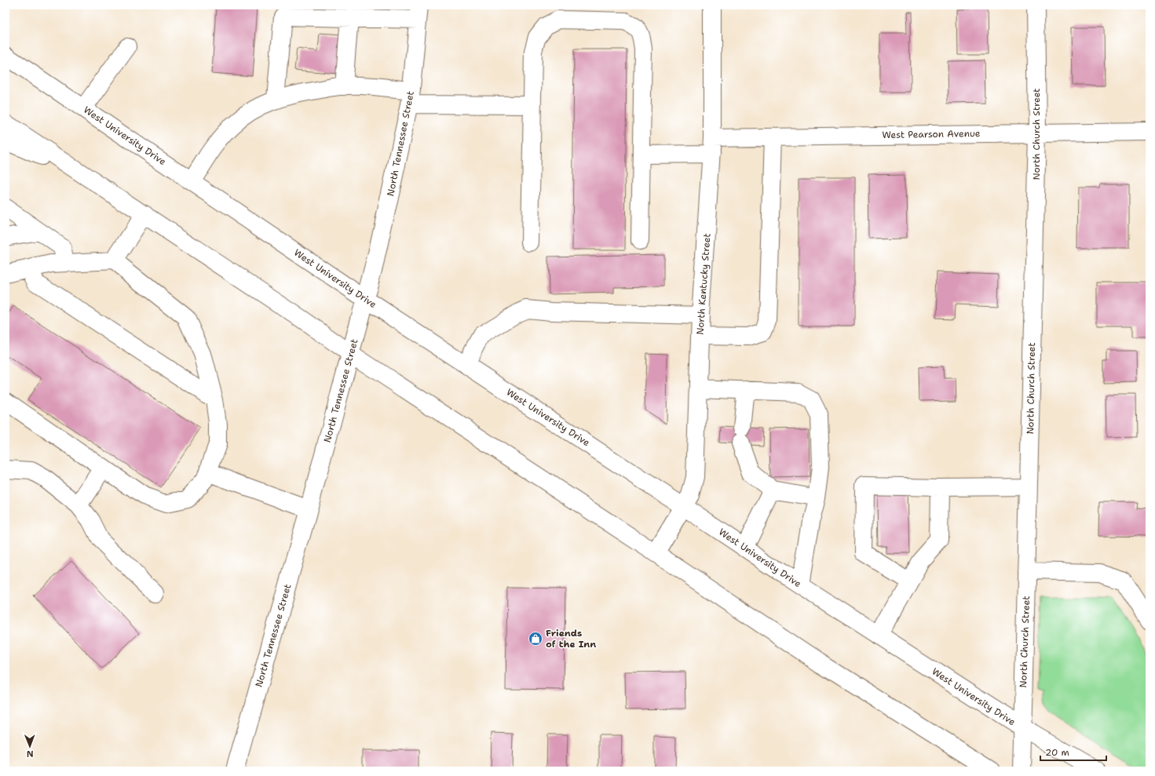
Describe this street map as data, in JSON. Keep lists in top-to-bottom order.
{
  "streets": {
    "main road": [
      "West Pearson Avenue",
      "North Church Street",
      "West University Drive",
      "North Tennessee Street",
      "North Kentucky Street"
    ]
  },
  "crossings": [
    ["West Pearson Avenue", "North Church Street"],
    ["West Pearson Avenue", "North Kentucky Street"],
    ["North Church Street", "West University Drive"],
    ["West University Drive", "North Tennessee Street"],
    ["West University Drive", "North Kentucky Street"]
  ],
  "places": {
    "shop": ["Friends of the Inn"]
  },
  "scale_bar": "20 m",
  "north": "bottom"
}
